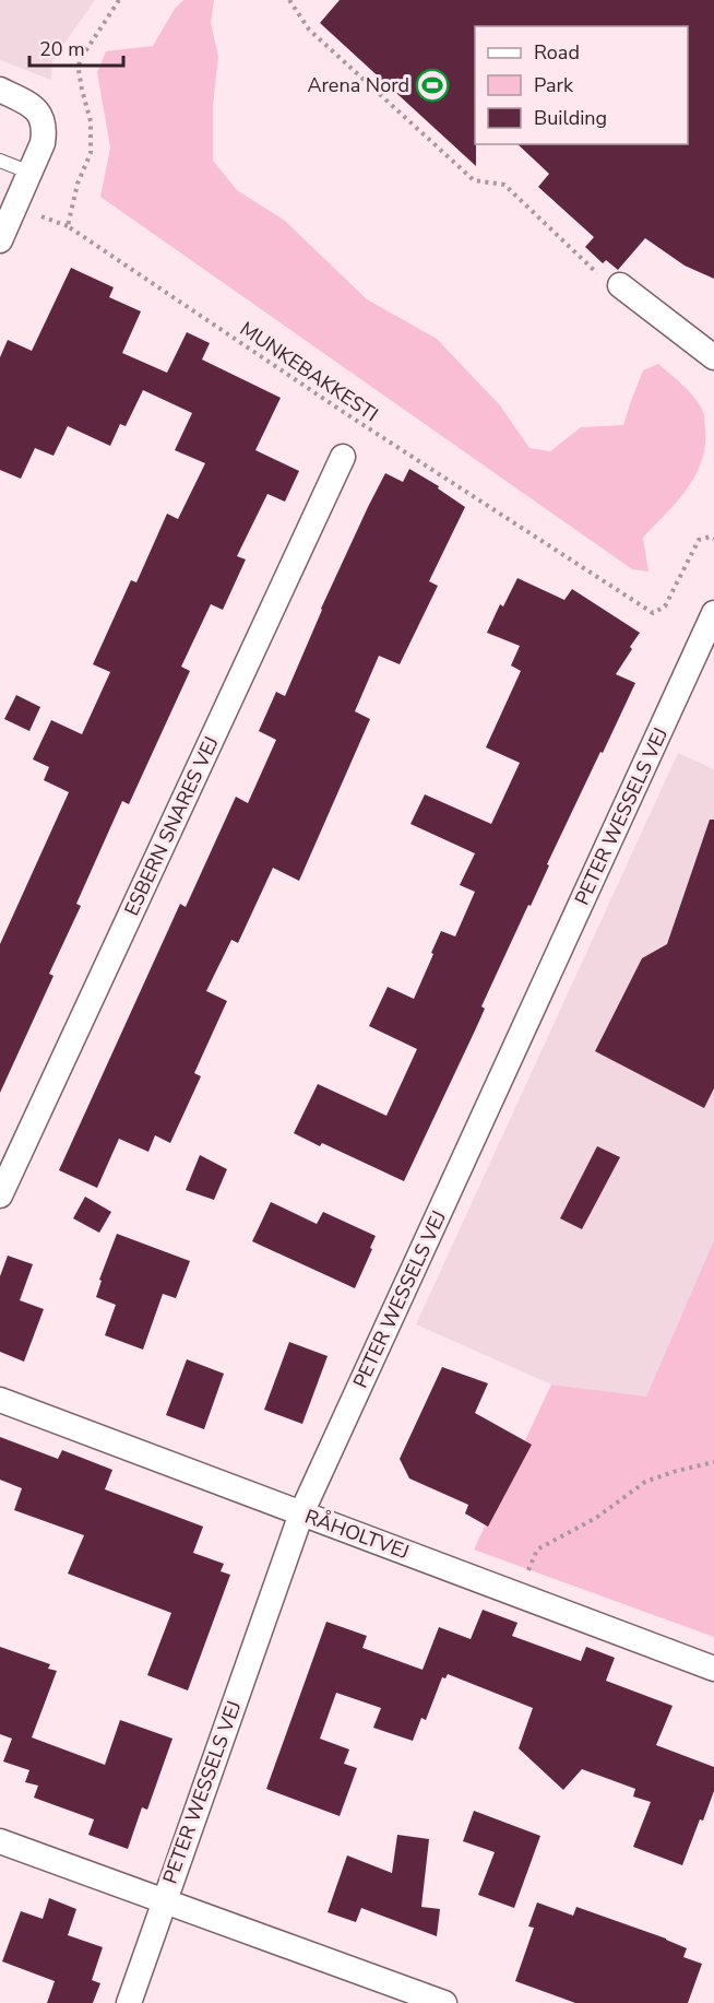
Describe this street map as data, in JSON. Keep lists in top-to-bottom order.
{
  "streets": {
    "street": ["PETER WESSELS VEJ", "ESBERN SNARES VEJ", "RÅHOLTVEJ"],
    "path": ["MUNKEBAKKESTI"]
  },
  "crossings": [
    ["PETER WESSELS VEJ", "RÅHOLTVEJ"]
  ],
  "places": {
    "sports": ["Arena Nord"]
  },
  "legend": ["Road", "Park", "Building"],
  "scale_bar": "20 m"
}
